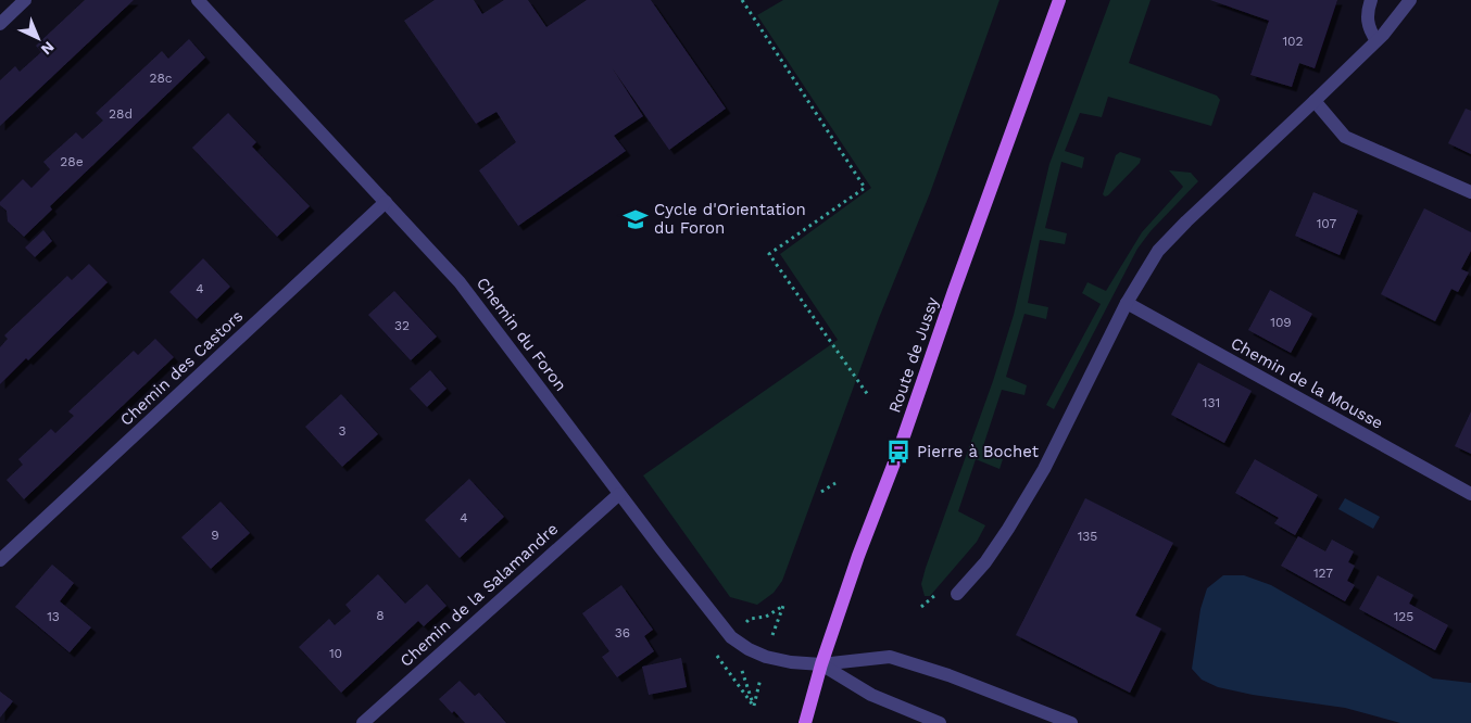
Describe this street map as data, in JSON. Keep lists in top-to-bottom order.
{
  "streets": {
    "main road": ["Route de Jussy"],
    "street": [
      "Chemin du Foron",
      "Chemin des Castors",
      "Chemin de la Mousse",
      "Chemin de la Salamandre"
    ]
  },
  "crossings": [
    ["Chemin du Foron", "Route de Jussy"],
    ["Chemin du Foron", "Chemin des Castors"],
    ["Chemin du Foron", "Chemin de la Salamandre"]
  ],
  "places": {
    "school or university": ["Cycle d'Orientation du Foron"],
    "bus stop": ["Pierre à Bochet"]
  },
  "house_numbers": [
    "102",
    "28c",
    "28d",
    "28e",
    "107",
    "4",
    "109",
    "32",
    "131",
    "3",
    "4",
    "9",
    "135",
    "127",
    "8",
    "13",
    "125",
    "36",
    "10"
  ],
  "north": "bottom right"
}
